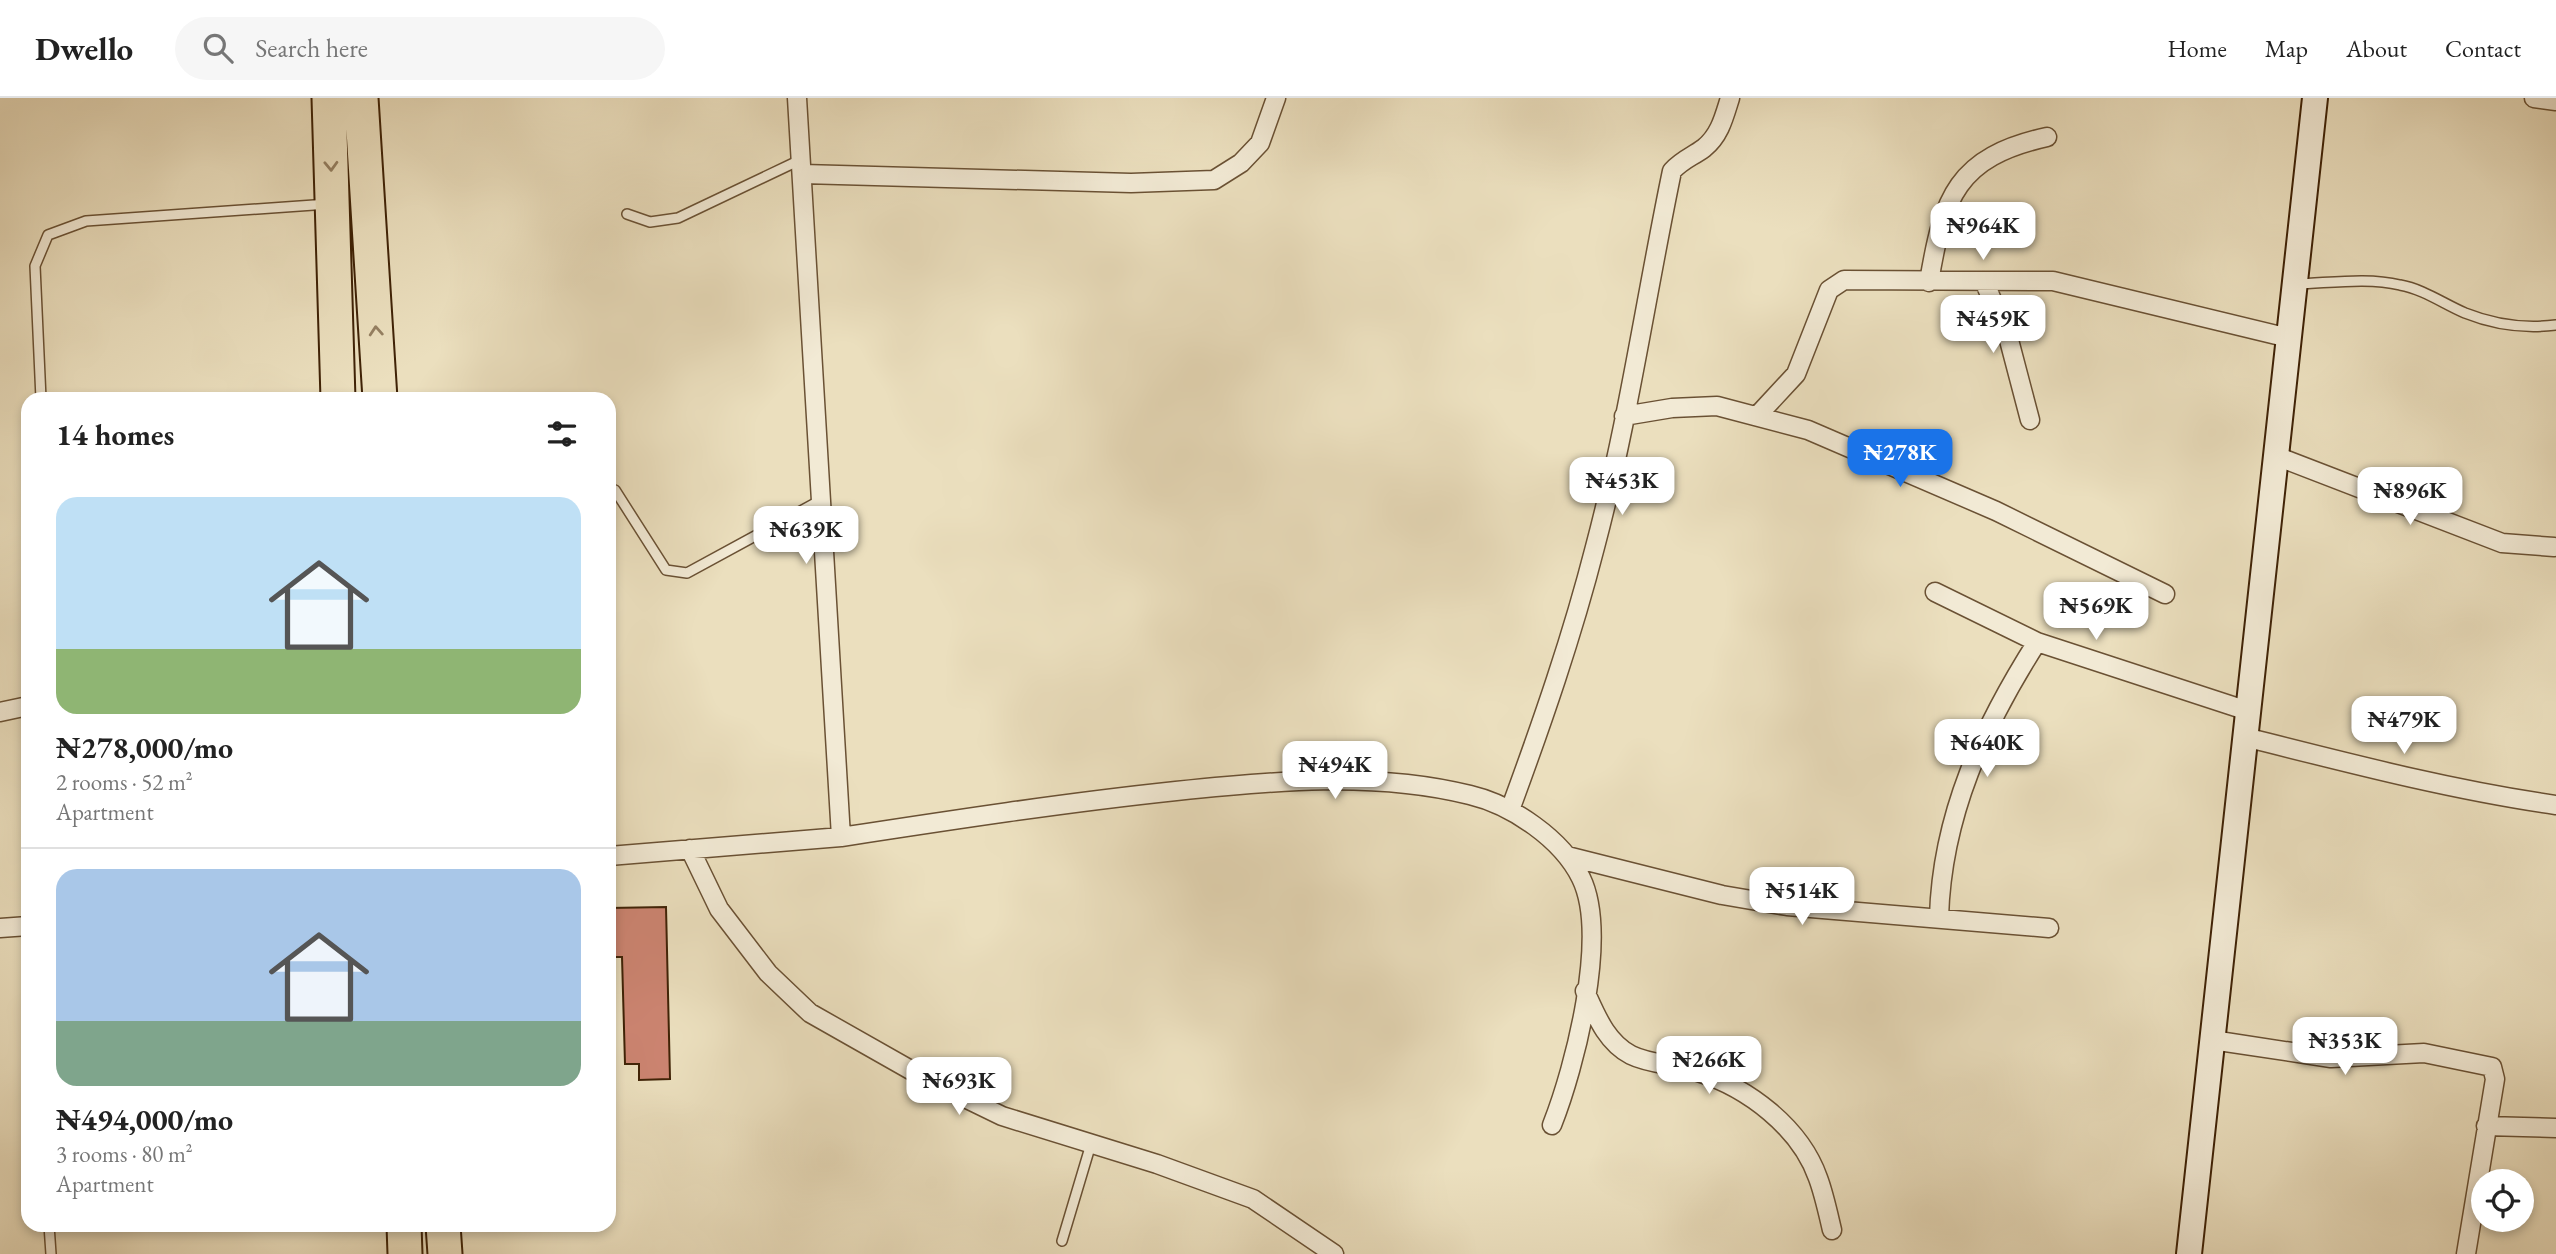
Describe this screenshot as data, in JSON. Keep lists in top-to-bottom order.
{
  "page": {
    "header": "Dwello",
    "search": "Search here",
    "nav": [
      "Home",
      "Map",
      "About",
      "Contact"
    ],
    "price": [
      "₦964K",
      "₦459K",
      "₦278K",
      "₦453K",
      "₦896K",
      "₦639K",
      "₦569K",
      "₦479K",
      "₦640K",
      "₦494K",
      "₦514K",
      "₦353K",
      "₦266K",
      "₦693K"
    ],
    "heading": "14 homes",
    "list": [
      {
        "name": "₦278,000/mo",
        "note": "2 rooms · 52 m² · Apartment"
      },
      {
        "name": "₦494,000/mo",
        "note": "3 rooms · 80 m² · Apartment"
      }
    ]
  }
}
